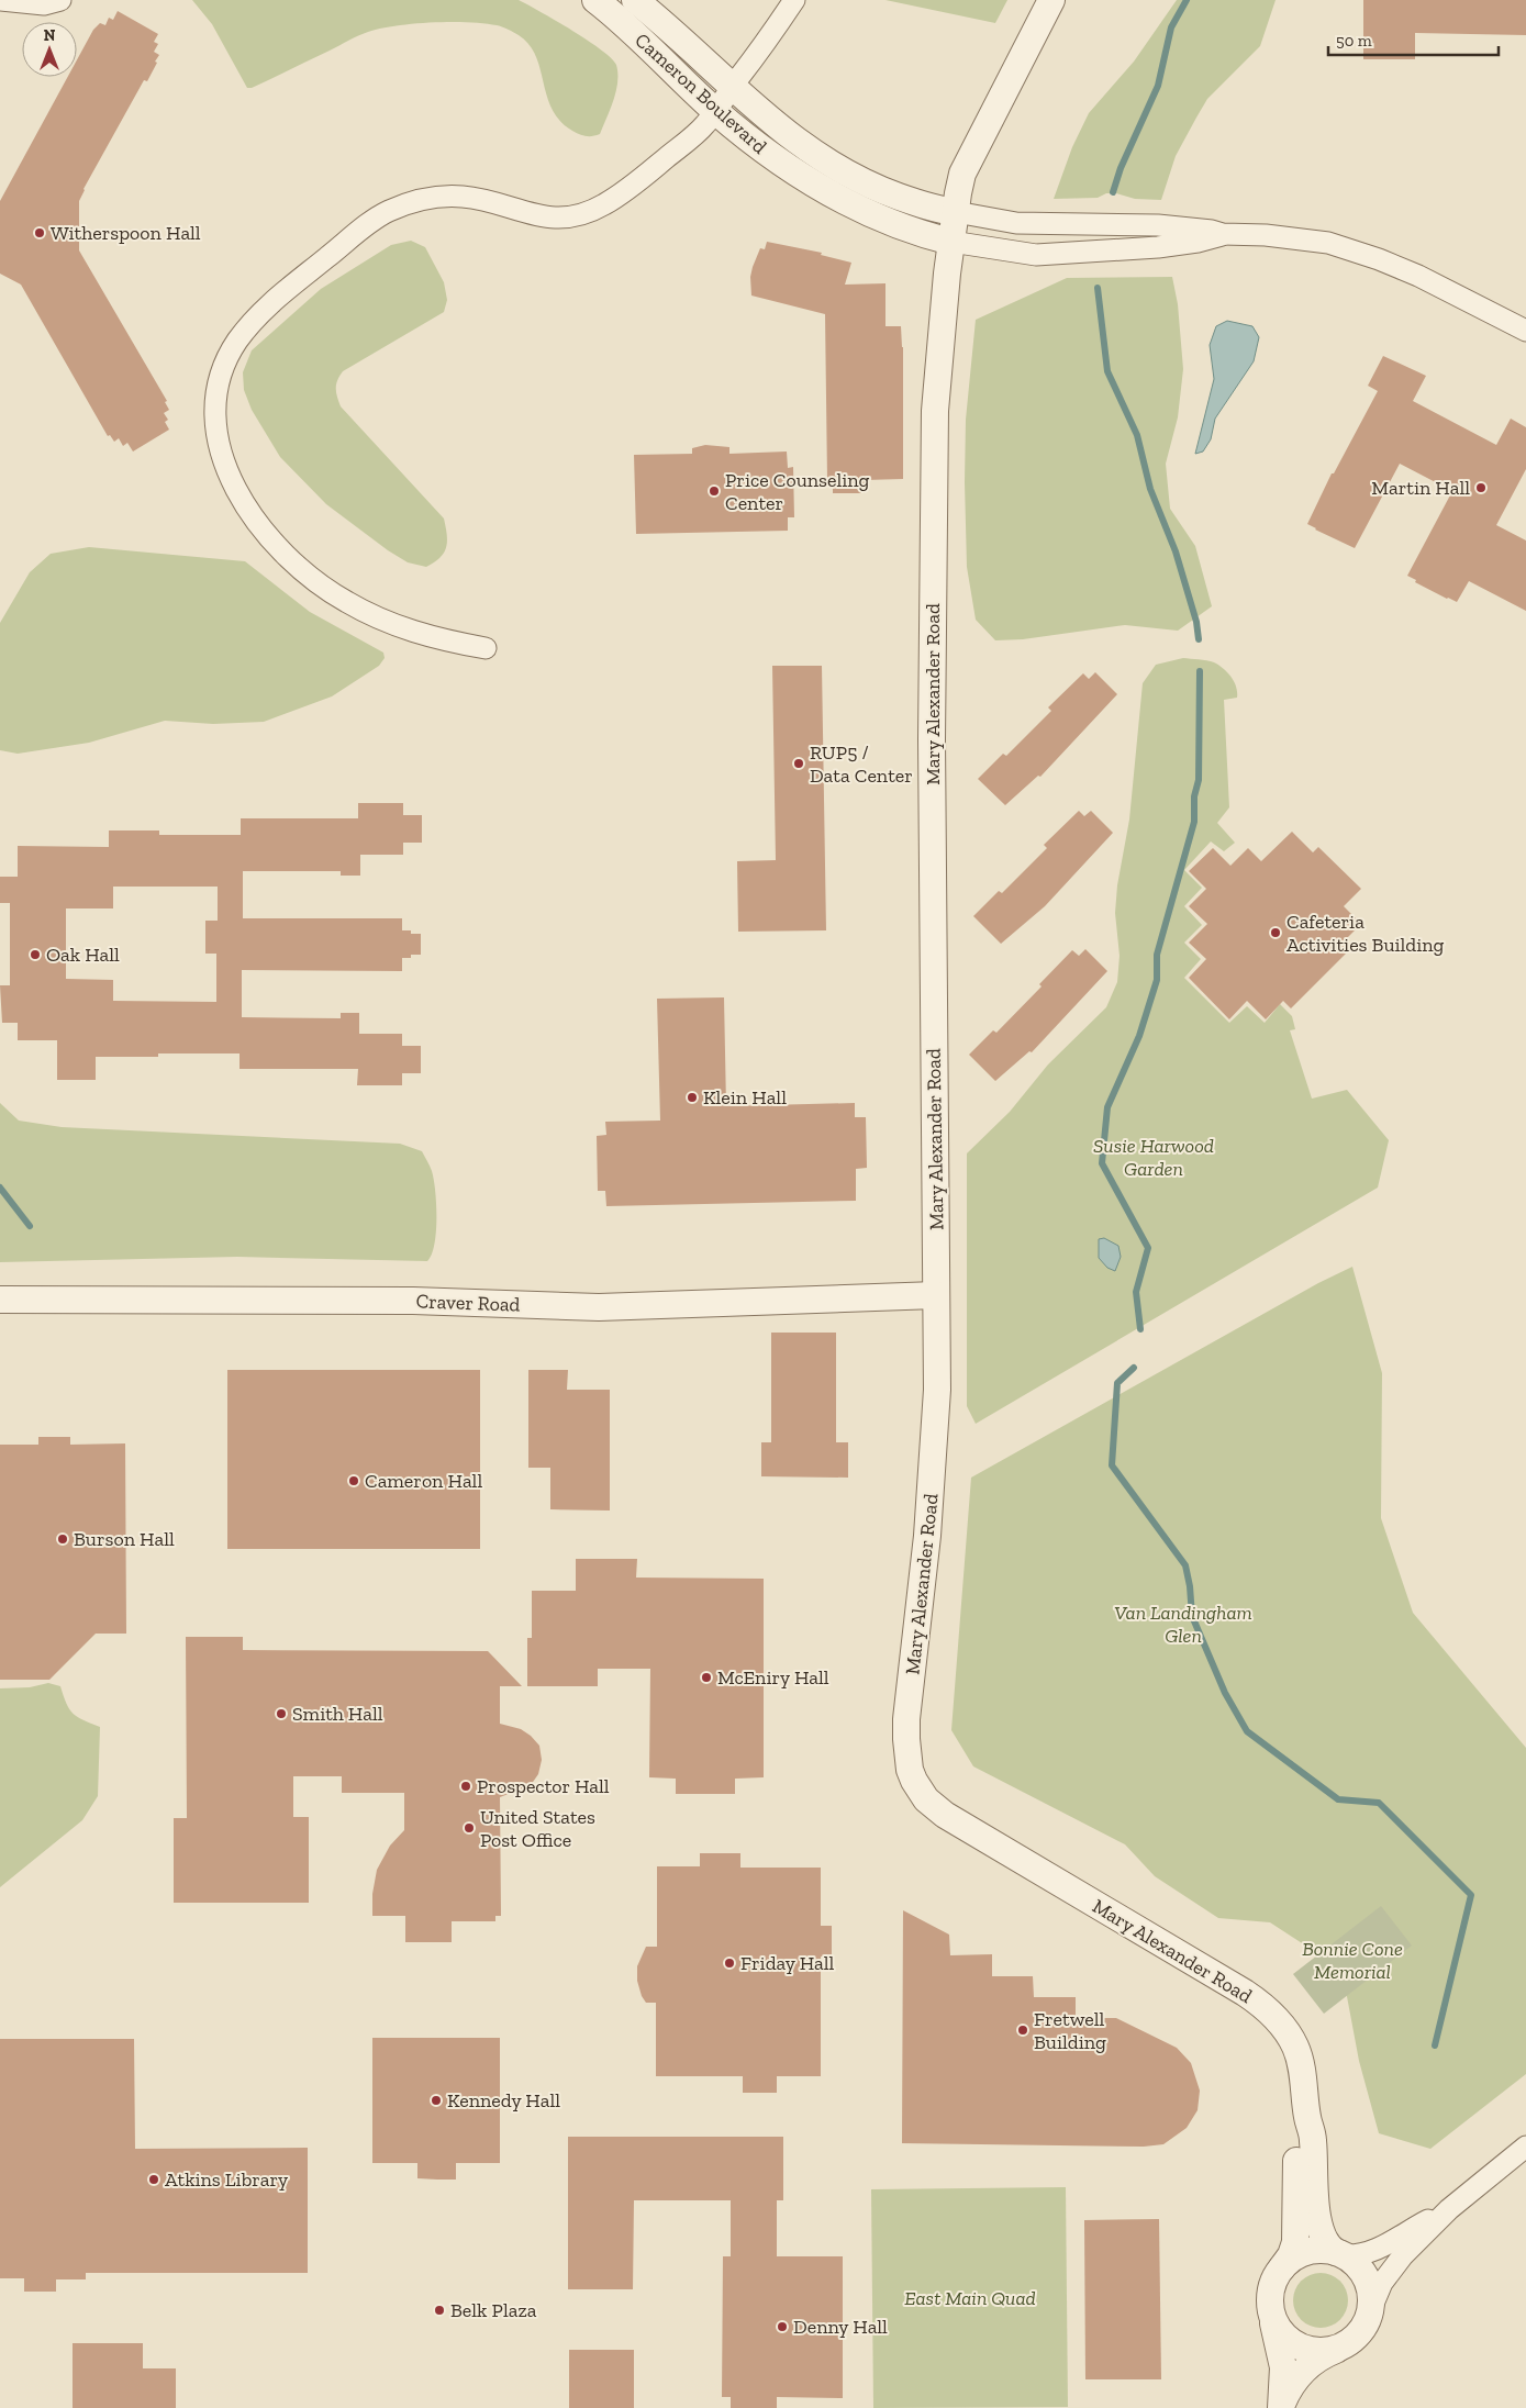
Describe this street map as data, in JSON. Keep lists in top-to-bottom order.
{
  "streets": {
    "street": ["Cameron Boulevard", "Mary Alexander Road", "Craver Road"]
  },
  "crossings": [
    ["Cameron Boulevard", "Mary Alexander Road"],
    ["Mary Alexander Road", "Craver Road"]
  ],
  "parks": [
    "Susie Harwood Garden",
    "Van Landingham Glen",
    "Bonnie Cone Memorial",
    "East Main Quad"
  ],
  "places": [
    "Witherspoon Hall",
    "Martin Hall",
    "Price Counseling Center",
    "RUP5 / Data Center",
    "Cafeteria Activities Building",
    "Oak Hall",
    "Klein Hall",
    "Cameron Hall",
    "Burson Hall",
    "McEniry Hall",
    "Smith Hall",
    "Prospector Hall",
    "United States Post Office",
    "Friday Hall",
    "Fretwell Building",
    "Kennedy Hall",
    "Atkins Library",
    "Belk Plaza",
    "Denny Hall"
  ],
  "scale_bar": "50 m",
  "north": "top"
}
